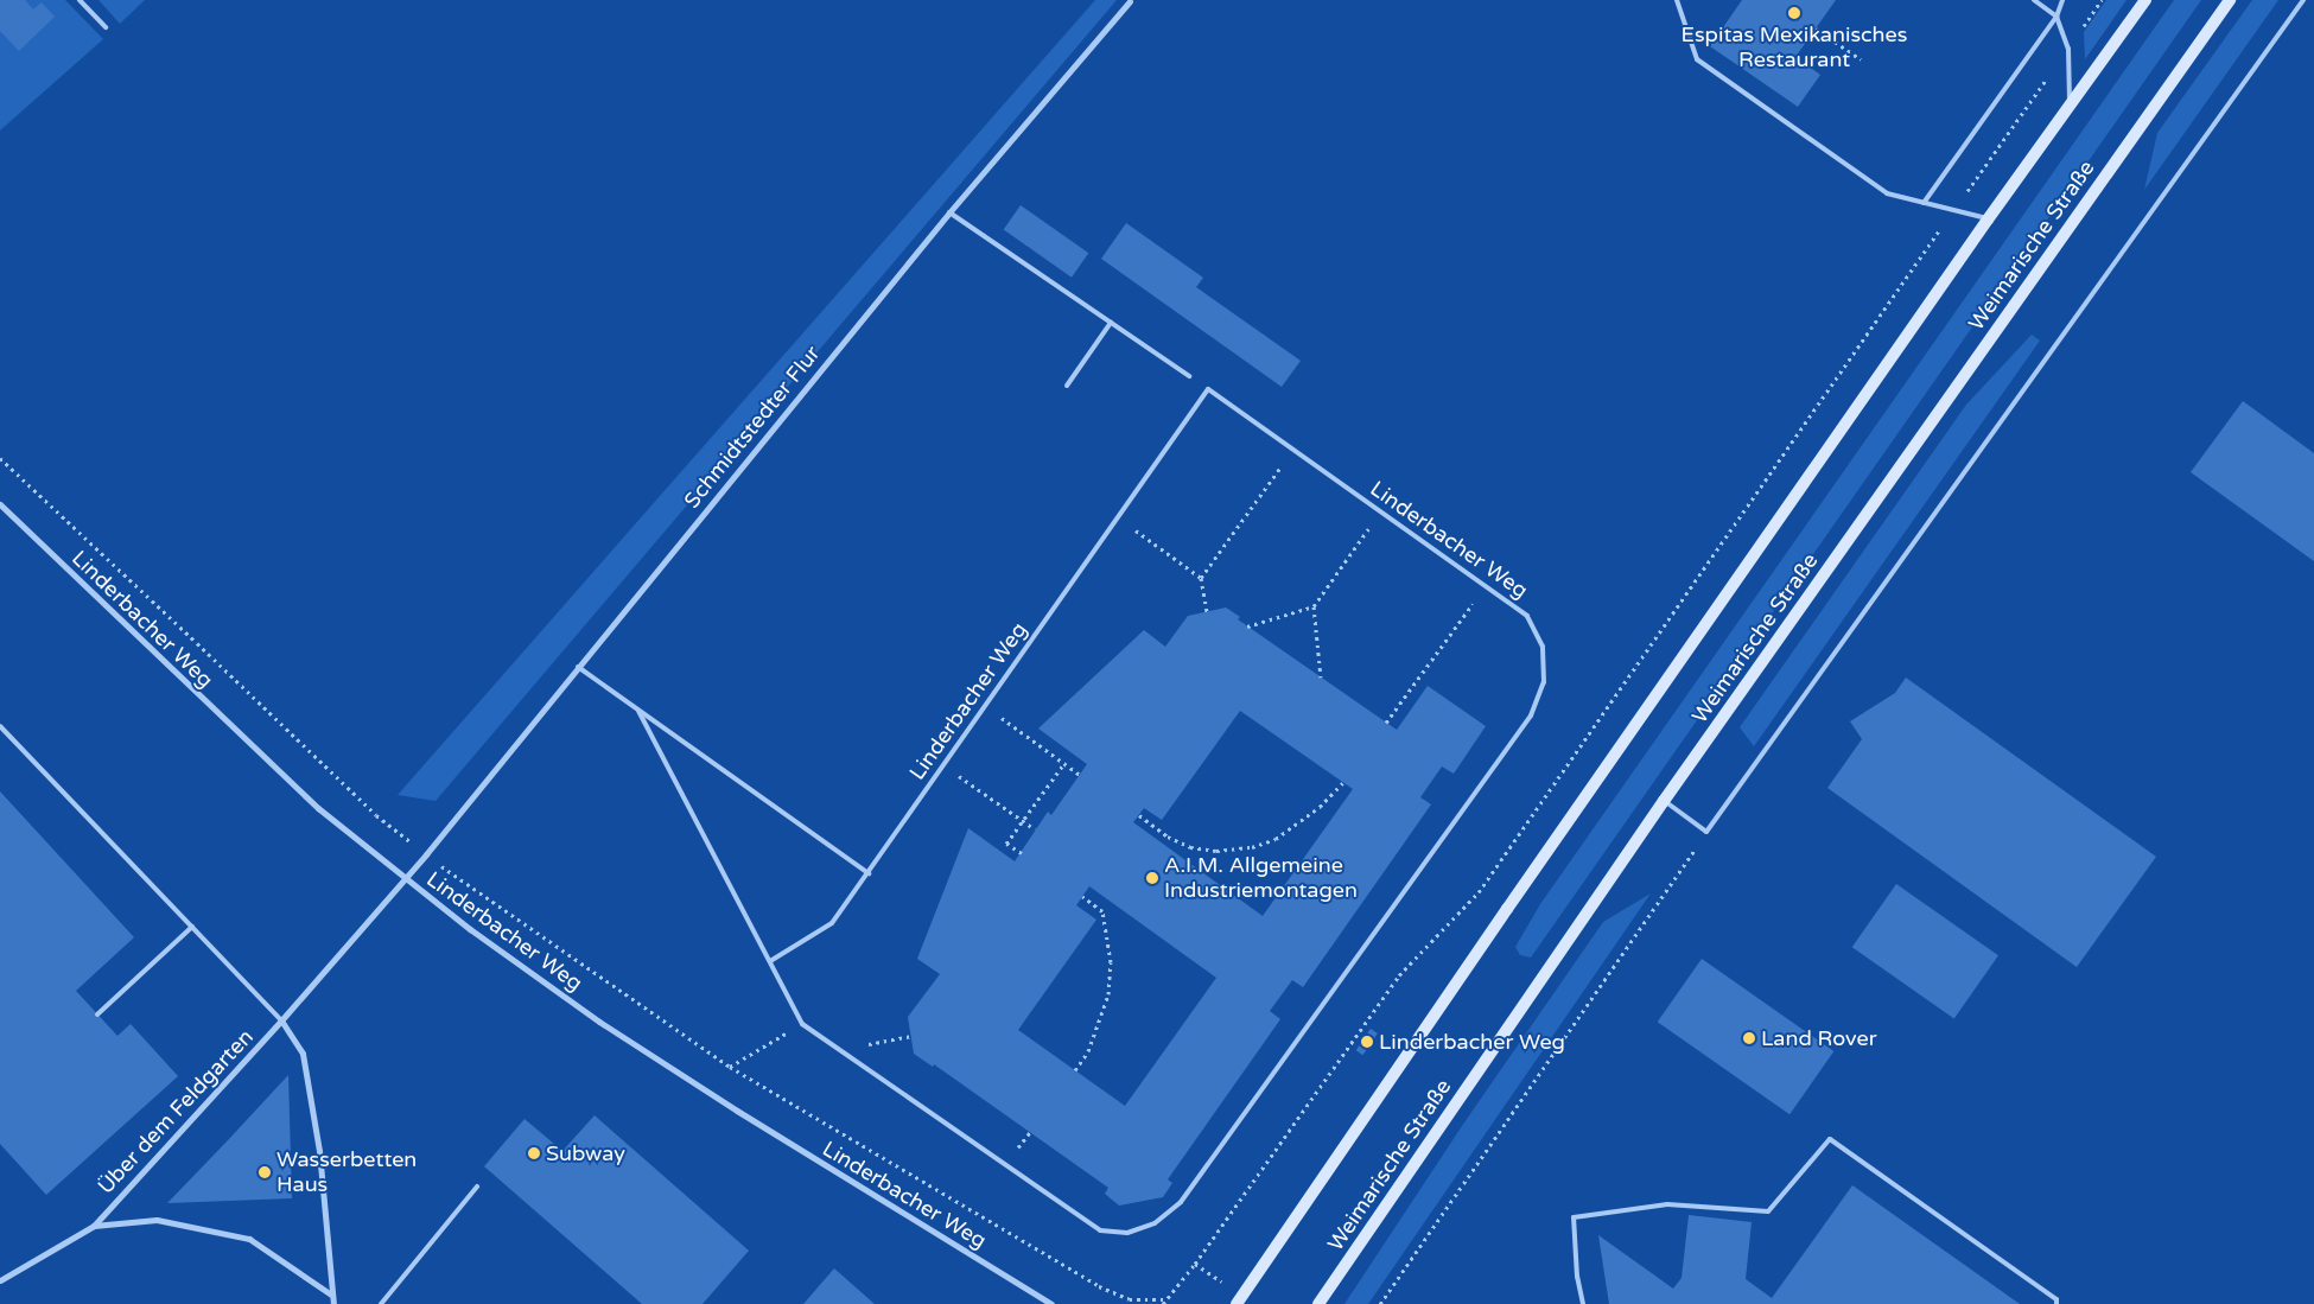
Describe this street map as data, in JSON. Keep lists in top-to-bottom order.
{
  "streets": {
    "main road": ["Weimarische Straße"],
    "street": ["Schmidtstedter Flur", "Linderbacher Weg", "Über dem Feldgarten"]
  },
  "crossings": [
    ["Schmidtstedter Flur", "Linderbacher Weg"],
    ["Schmidtstedter Flur", "Über dem Feldgarten"],
    ["Linderbacher Weg", "Über dem Feldgarten"]
  ],
  "places": [
    "Espitas Mexikanisches Restaurant",
    "A.I.M. Allgemeine Industriemontagen",
    "Land Rover",
    "Linderbacher Weg",
    "Subway",
    "Wasserbetten Haus"
  ]
}
